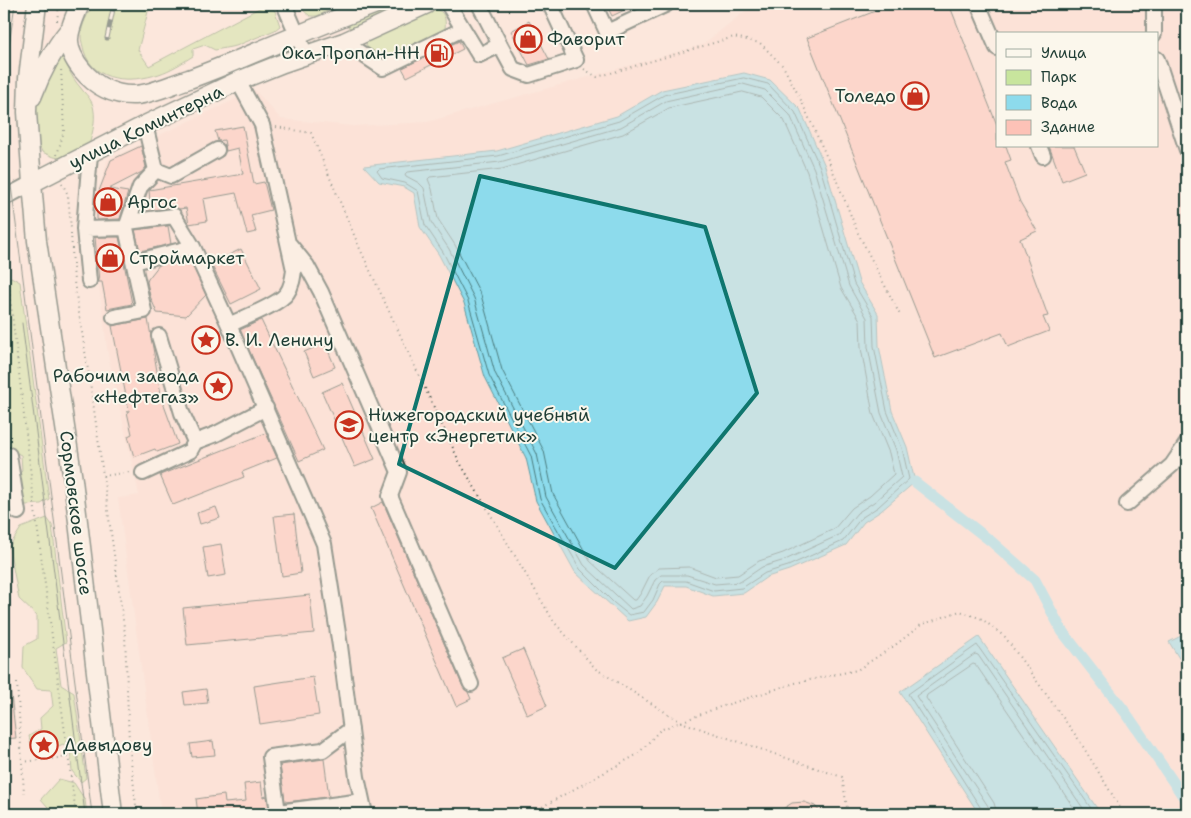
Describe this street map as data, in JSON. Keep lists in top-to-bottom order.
{
  "streets": {
    "main road": ["улица Коминтерна", "Сормовское шоссе"]
  },
  "crossings": [
    ["улица Коминтерна", "Сормовское шоссе"]
  ],
  "places": {
    "shop": [
      "Фаворит",
      "Толедо",
      "Аргос",
      "Строймаркет"
    ],
    "fuel station": ["Ока-Пропан-НН"],
    "place": ["В. И. Ленину", "Рабочим завода «Нефтегаз»", "Давыдову"],
    "school or university": ["Нижегородский учебный центр «Энергетик»"]
  },
  "legend": [
    "Улица",
    "Парк",
    "Вода",
    "Здание"
  ]
}
